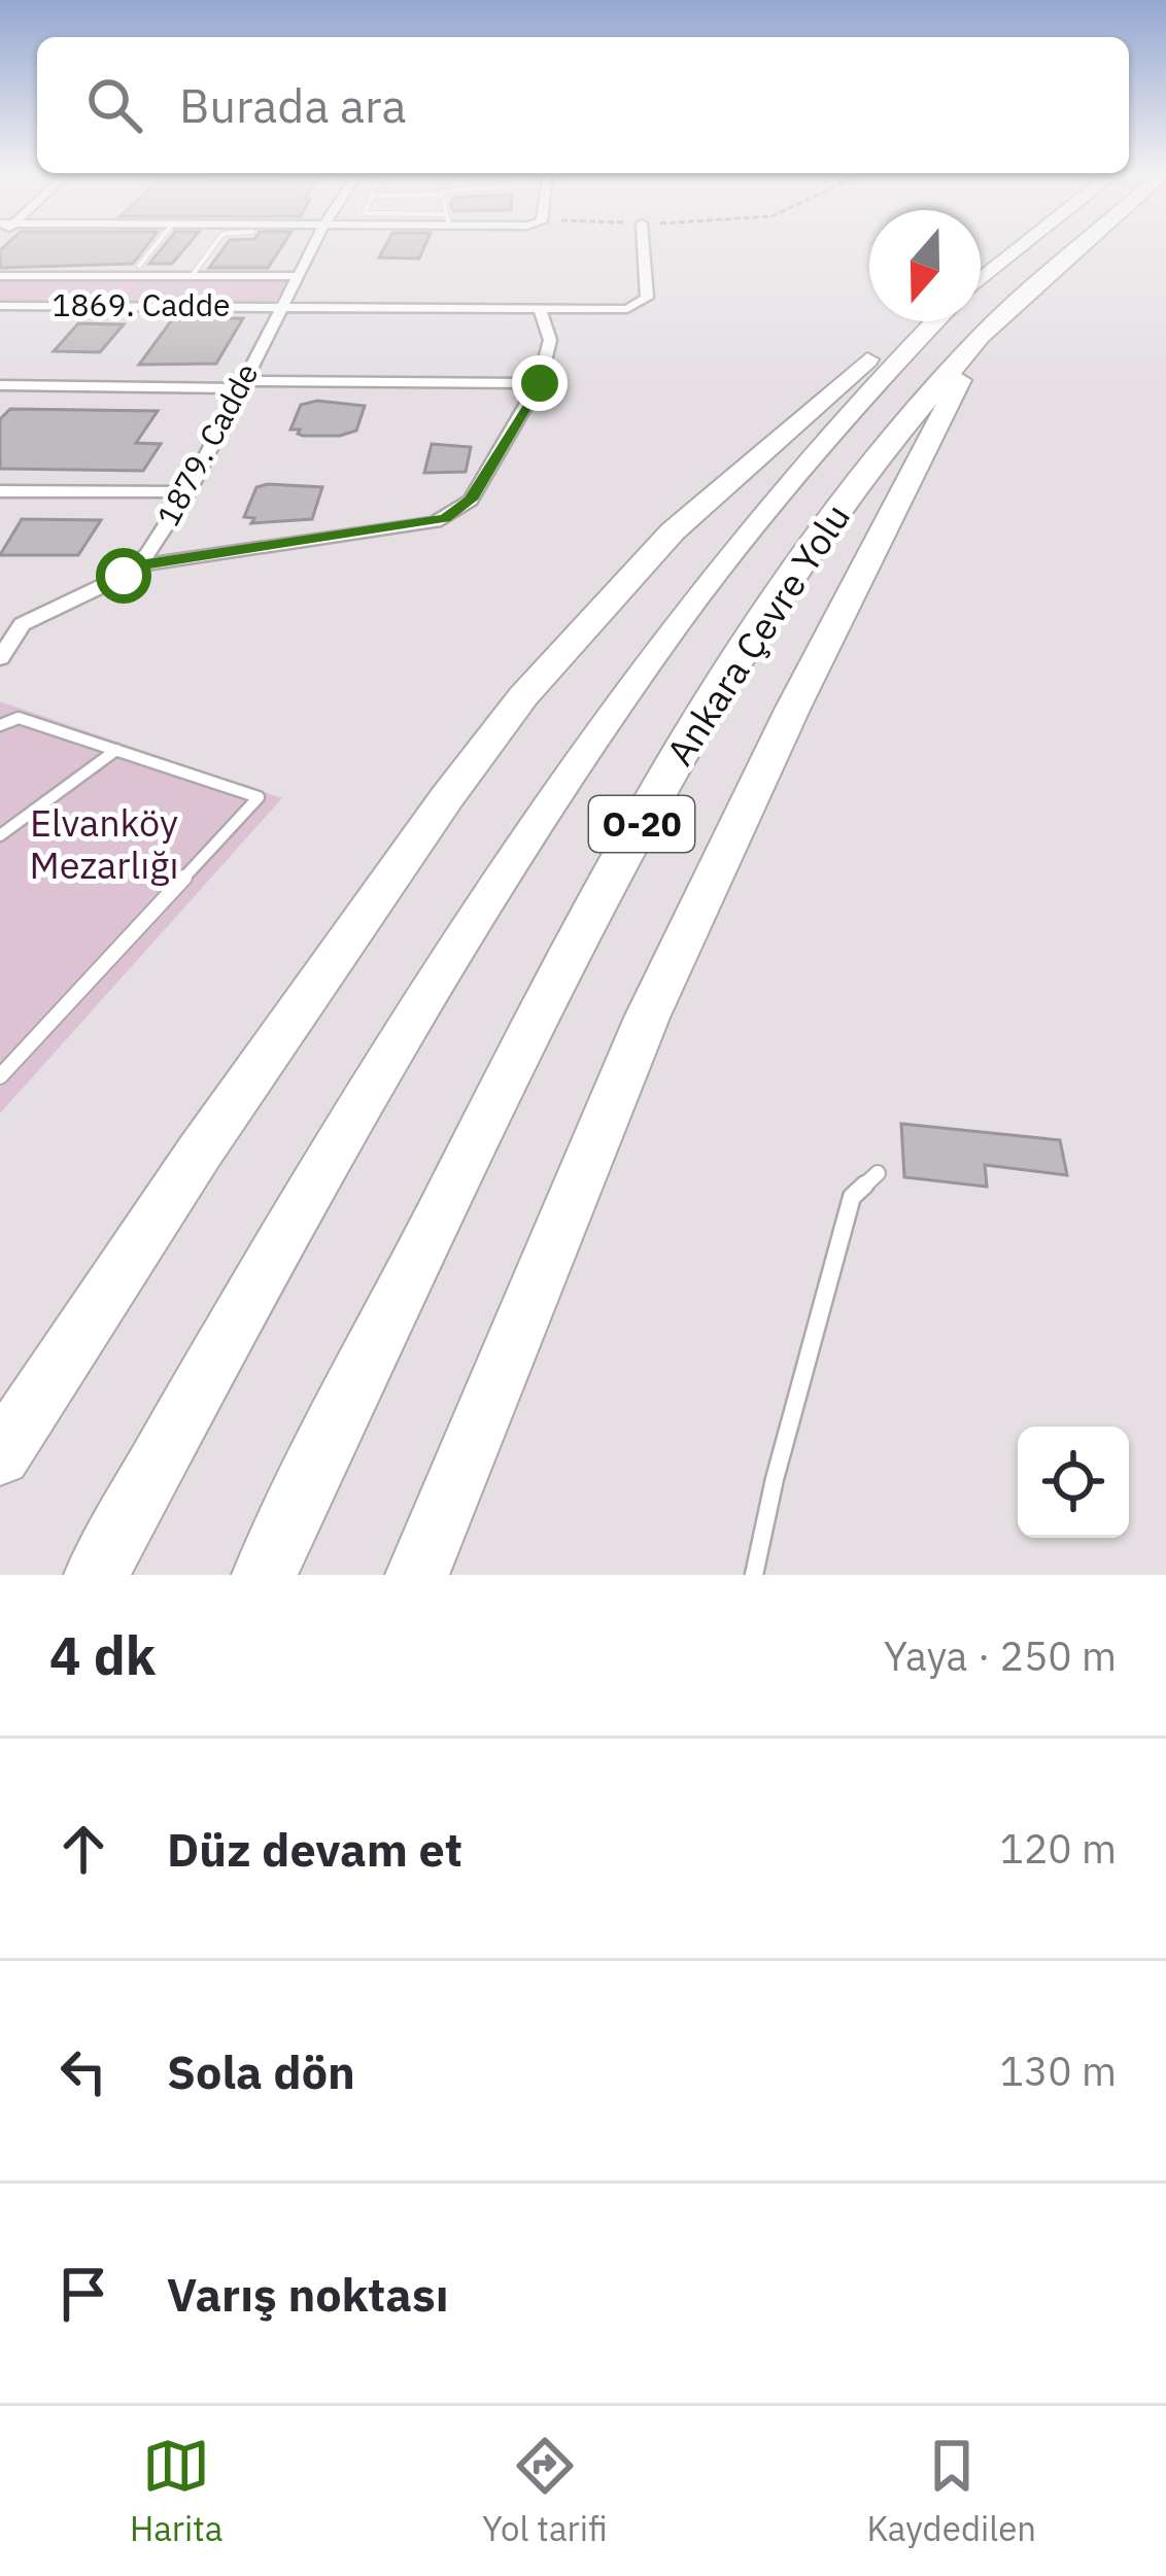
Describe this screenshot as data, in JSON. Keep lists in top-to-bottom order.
{
  "streets": {
    "highway": ["Ankara Çevre Yolu", "O-20"],
    "street": ["1869. Cadde", "1879. Cadde"]
  },
  "crossings": [
    ["1869. Cadde", "1879. Cadde"]
  ],
  "parks": ["Elvanköy Mezarlığı"],
  "north": "bottom",
  "page": {
    "search": "Burada ara",
    "heading": ["4 dk", "Yaya · 250 m"],
    "list": [
      ["Düz devam et", "120 m"],
      ["Sola dön", "130 m"],
      "Varış noktası"
    ],
    "nav": ["Harita", "Yol tarifi", "Kaydedilen"]
  }
}
